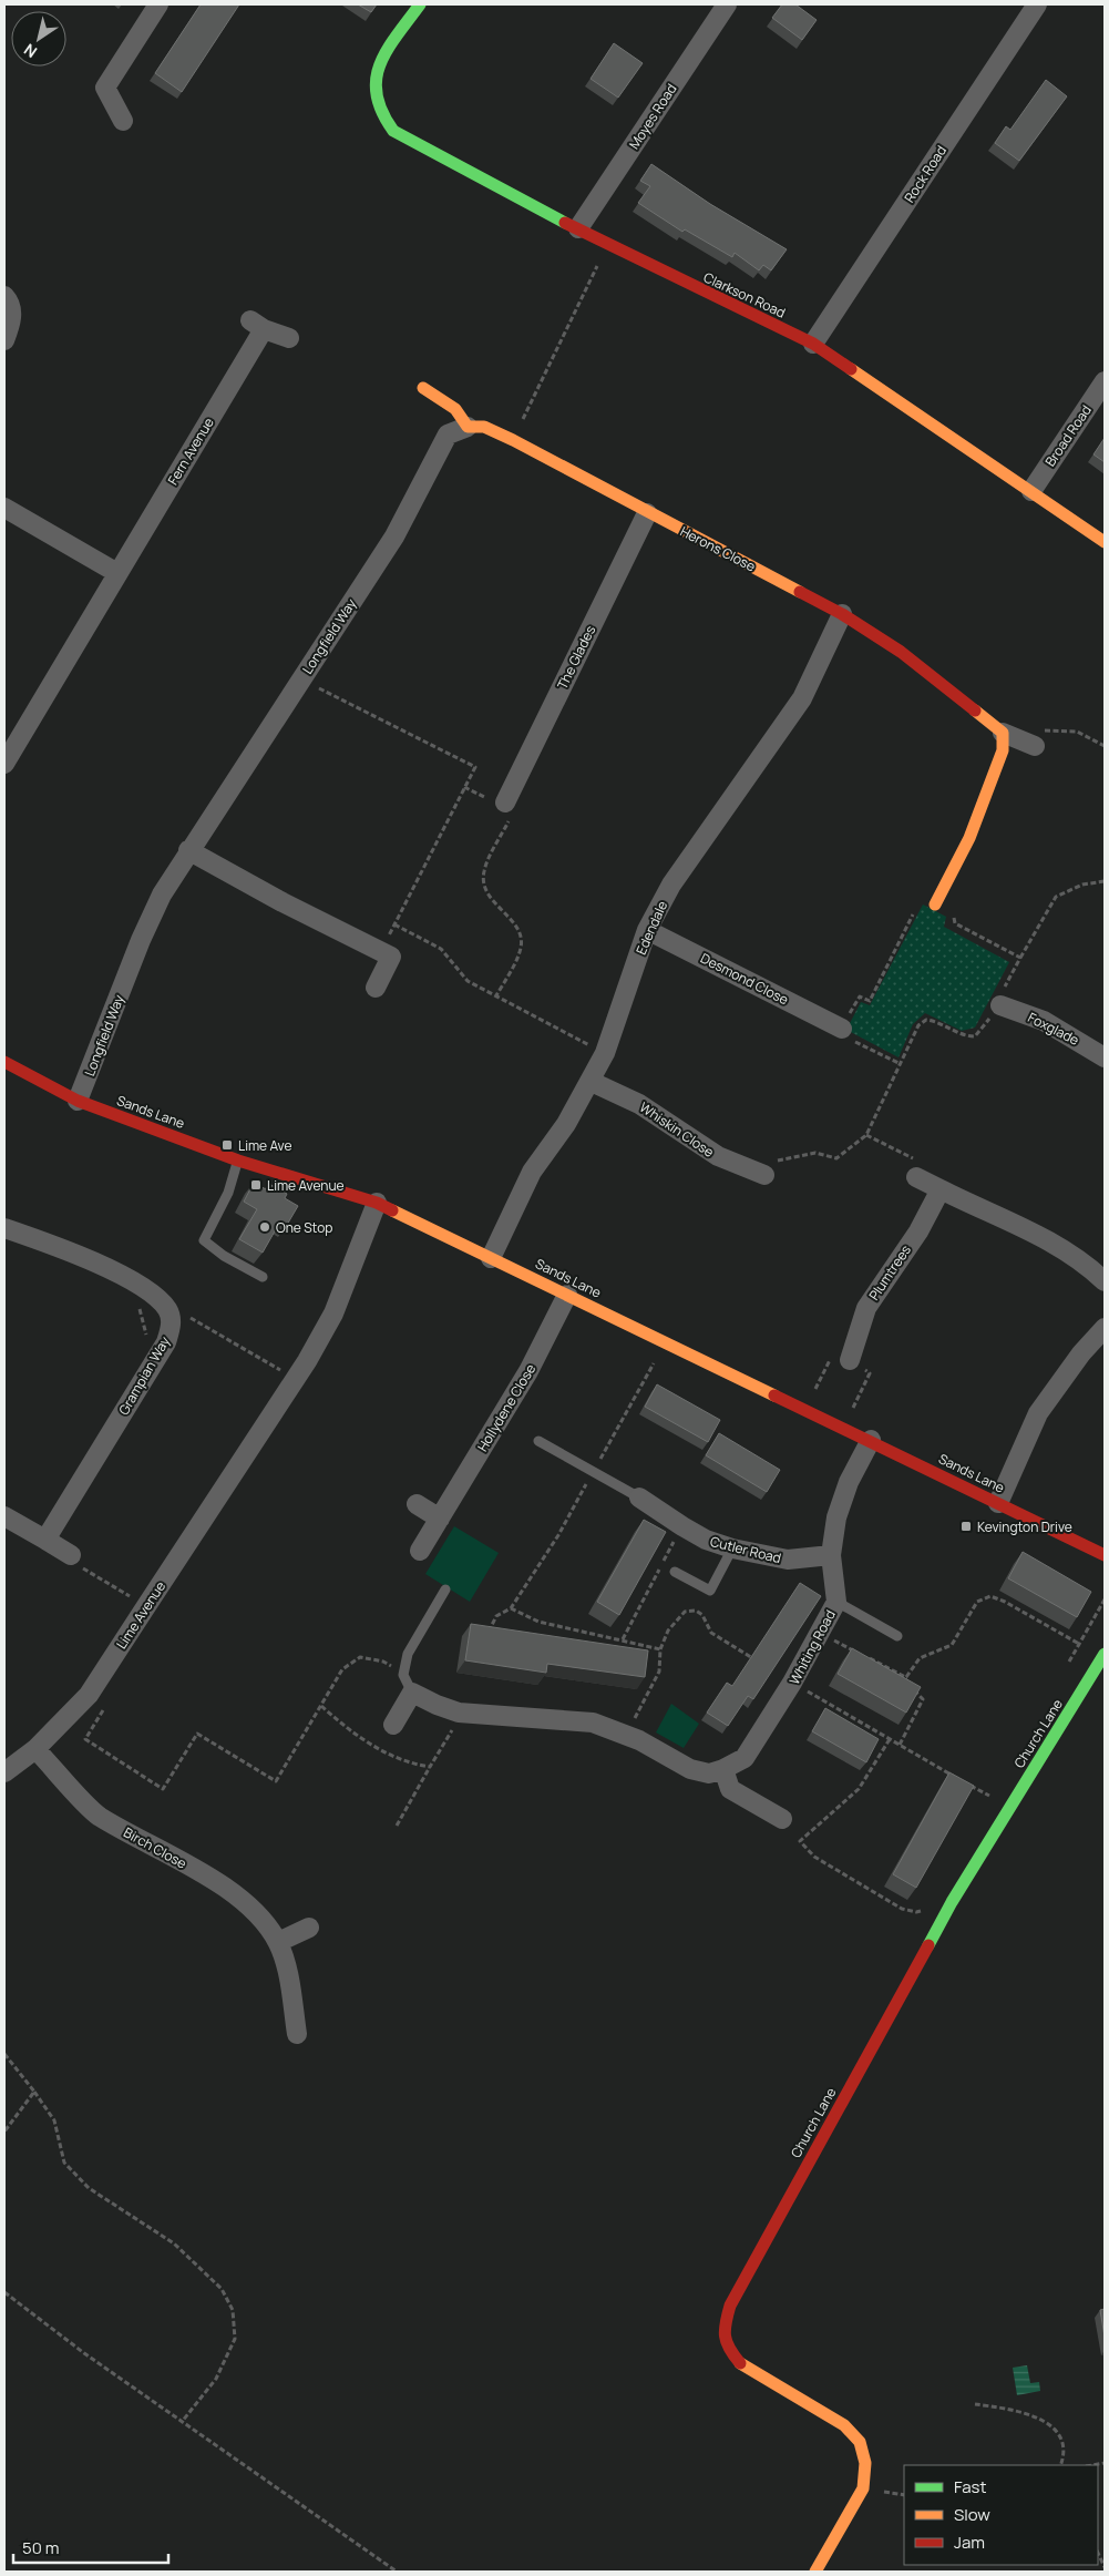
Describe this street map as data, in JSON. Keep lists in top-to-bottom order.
{
  "streets": {
    "street": [
      "Moyes Road",
      "Rock Road",
      "Clarkson Road",
      "Broad Road",
      "Fern Avenue",
      "Herons Close",
      "Longfield Way",
      "The Glades",
      "Edendale",
      "Desmond Close",
      "Foxglade",
      "Sands Lane",
      "Whiskin Close",
      "Plumtrees",
      "Grampian Way",
      "Hollydene Close",
      "Cutler Road",
      "Lime Avenue",
      "Whiting Road",
      "Church Lane",
      "Birch Close"
    ]
  },
  "crossings": [
    ["Moyes Road", "Clarkson Road"],
    ["Rock Road", "Clarkson Road"],
    ["Clarkson Road", "Broad Road"],
    ["Herons Close", "Longfield Way"],
    ["Herons Close", "The Glades"],
    ["Herons Close", "Edendale"],
    ["Longfield Way", "Sands Lane"],
    ["Edendale", "Desmond Close"],
    ["Edendale", "Sands Lane"],
    ["Edendale", "Whiskin Close"],
    ["Sands Lane", "Hollydene Close"],
    ["Sands Lane", "Lime Avenue"],
    ["Sands Lane", "Whiting Road"],
    ["Cutler Road", "Whiting Road"],
    ["Lime Avenue", "Birch Close"]
  ],
  "places": {
    "transit": ["Lime Ave", "Lime Avenue", "Kevington Drive"],
    "other": ["One Stop"]
  },
  "legend": ["Fast", "Slow", "Jam"],
  "scale_bar": "50 m",
  "north": "bottom left"
}
